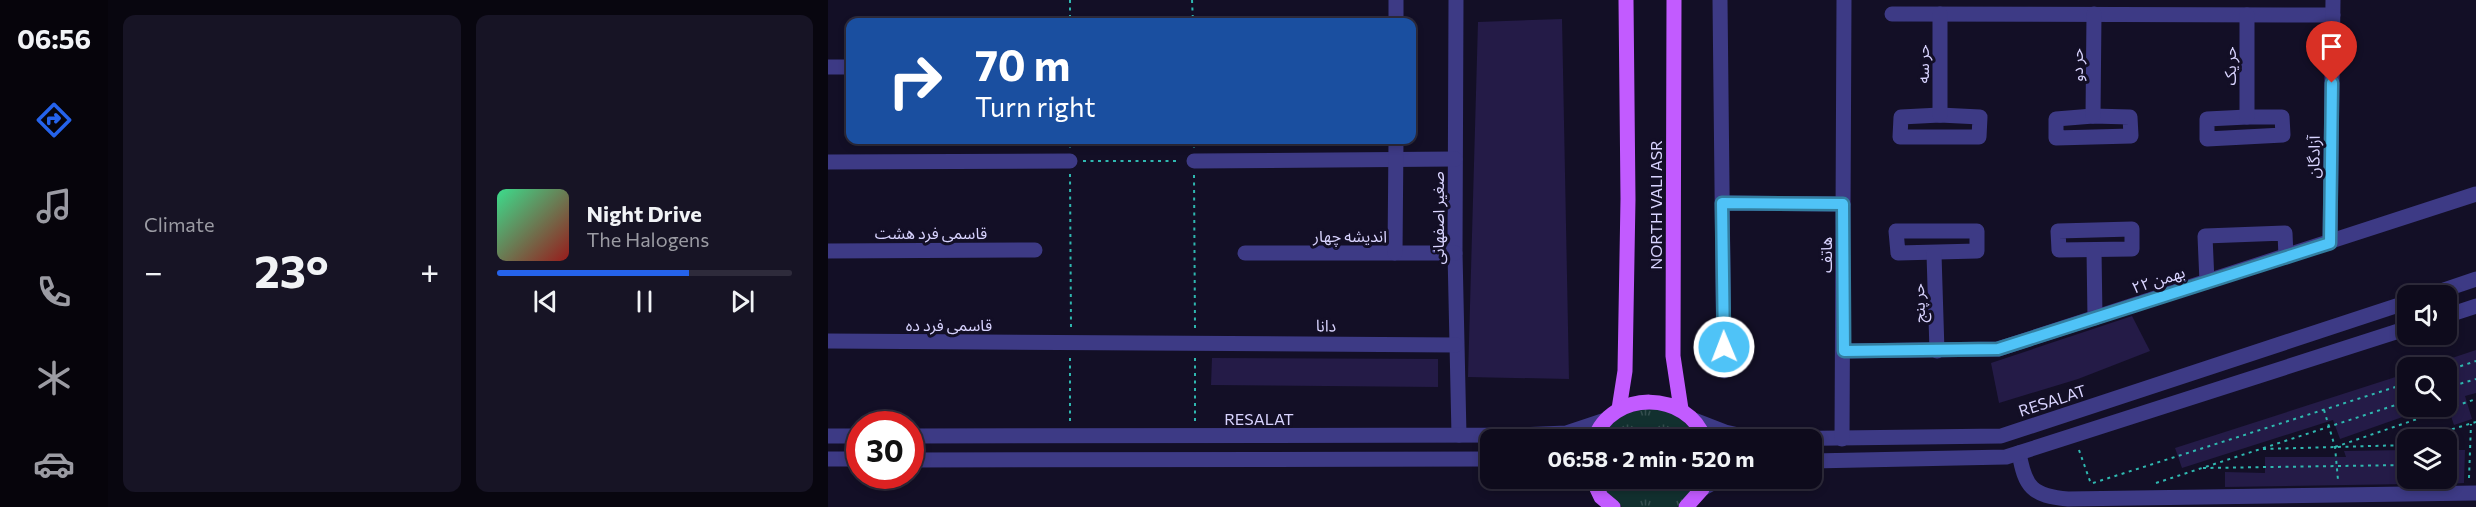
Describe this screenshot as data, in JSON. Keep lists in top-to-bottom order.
{
  "streets": {
    "main road": ["NORTH VALI ASR"],
    "street": [
      "حر سه",
      "حر دو",
      "حر یک",
      "آزادگان",
      "صغیر اصفهانی",
      "قاسمی فرد هشت",
      "اندیشه چهار",
      "هاتف",
      "۲۲ بهمن",
      "حر پنج",
      "قاسمی فرد ده",
      "دانا",
      "RESALAT"
    ]
  },
  "crossings": [
    ["آزادگان", "۲۲ بهمن"],
    ["صغیر اصفهانی", "اندیشه چهار"],
    ["صغیر اصفهانی", "دانا"],
    ["صغیر اصفهانی", "RESALAT"],
    ["هاتف", "۲۲ بهمن"],
    ["هاتف", "RESALAT"],
    ["۲۲ بهمن", "حر پنج"],
    ["قاسمی فرد ده", "دانا"]
  ],
  "page": {
    "tabs": "06:56",
    "tile": "Climate",
    "turn": ["70 m", "Turn right"],
    "song": ["Night Drive", "The Halogens"],
    "heat": ["−", "23°", "+"],
    "limit": "30",
    "trip": "06:58 · 2 min · 520 m"
  }
}
